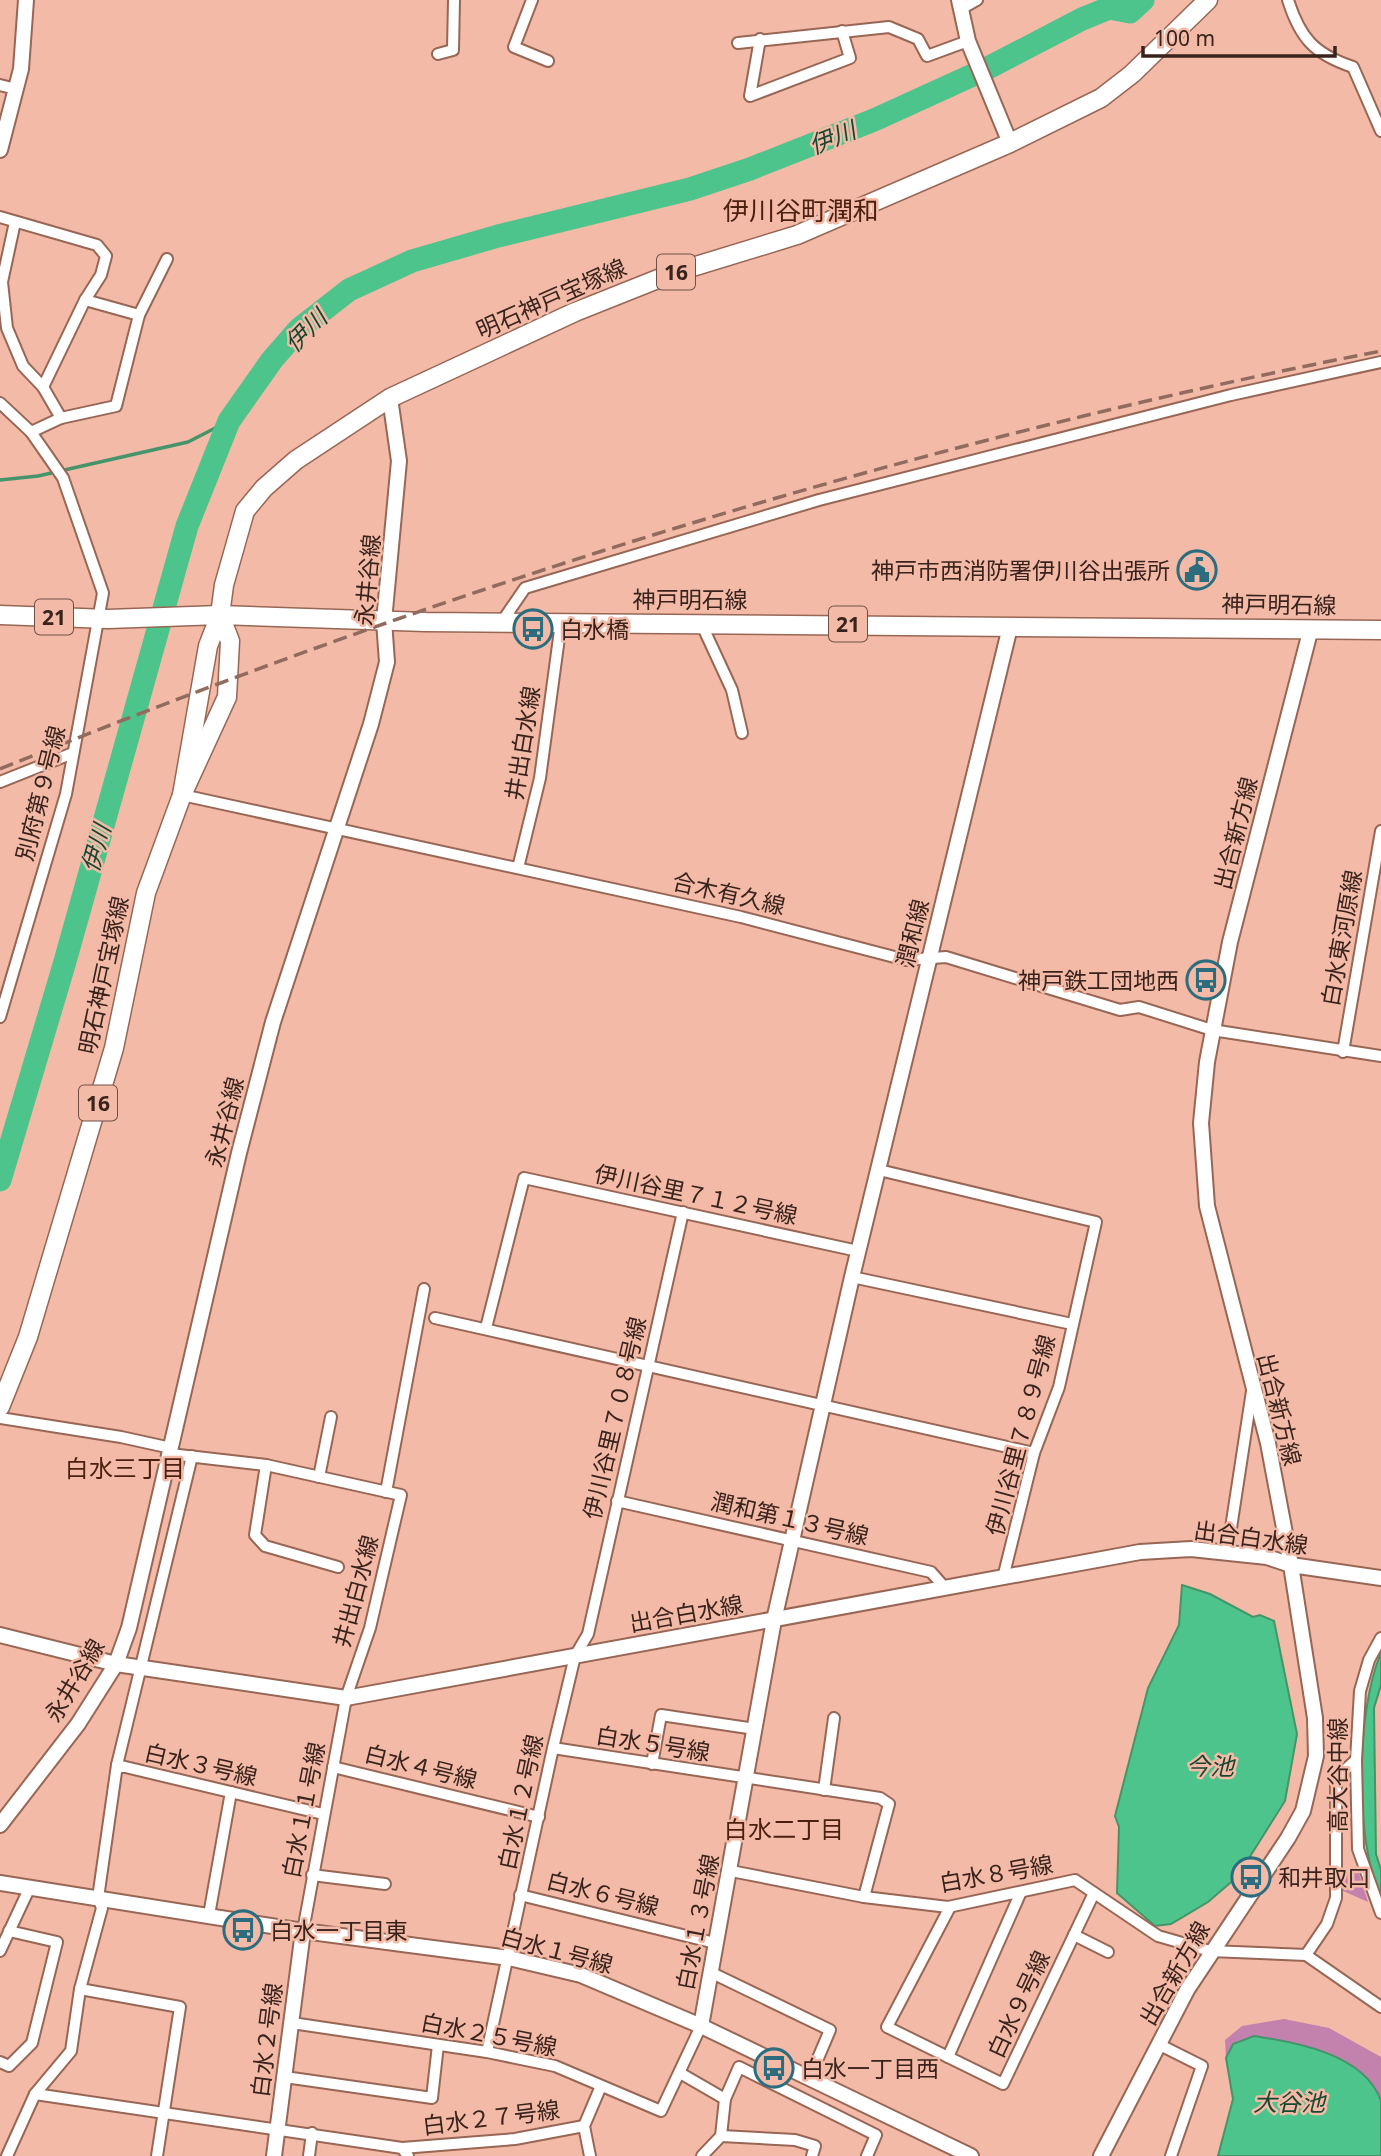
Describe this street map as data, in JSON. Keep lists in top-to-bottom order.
{
  "streets": {
    "main road": [
      "16",
      "明石神戸宝塚線",
      "神戸明石線",
      "21"
    ],
    "street": [
      "永井谷線",
      "井出白水線",
      "別府第９号線",
      "出合新方線",
      "合木有久線",
      "潤和線",
      "白水東河原線",
      "伊川谷里７１２号線",
      "伊川谷里７０８号線",
      "伊川谷里７８９号線",
      "潤和第１３号線",
      "出合白水線",
      "白水５号線",
      "白水３号線",
      "白水４号線",
      "高大谷中線",
      "白水１２号線",
      "白水１１号線",
      "白水８号線",
      "白水６号線",
      "白水１３号線",
      "白水１号線",
      "白水９号線",
      "白水２５号線",
      "白水２号線",
      "白水２７号線"
    ]
  },
  "crossings": [
    ["明石神戸宝塚線", "永井谷線"],
    ["明石神戸宝塚線", "神戸明石線"],
    ["明石神戸宝塚線", "合木有久線"],
    ["永井谷線", "神戸明石線"],
    ["永井谷線", "合木有久線"],
    ["永井谷線", "出合白水線"],
    ["神戸明石線", "井出白水線"],
    ["神戸明石線", "別府第９号線"],
    ["神戸明石線", "出合新方線"],
    ["神戸明石線", "潤和線"],
    ["井出白水線", "合木有久線"],
    ["井出白水線", "出合白水線"],
    ["井出白水線", "白水１１号線"],
    ["出合新方線", "合木有久線"],
    ["出合新方線", "出合白水線"],
    ["出合新方線", "白水８号線"],
    ["合木有久線", "潤和線"],
    ["合木有久線", "白水東河原線"],
    ["潤和線", "伊川谷里７１２号線"],
    ["潤和線", "伊川谷里７８９号線"],
    ["潤和線", "白水１３号線"],
    ["伊川谷里７１２号線", "伊川谷里７０８号線"],
    ["伊川谷里７０８号線", "潤和第１３号線"],
    ["伊川谷里７０８号線", "出合白水線"],
    ["伊川谷里７０８号線", "白水１２号線"],
    ["伊川谷里７８９号線", "出合白水線"],
    ["潤和第１３号線", "出合白水線"],
    ["潤和第１３号線", "白水１３号線"],
    ["出合白水線", "白水１２号線"],
    ["出合白水線", "白水１１号線"],
    ["出合白水線", "白水１３号線"],
    ["白水５号線", "白水１２号線"],
    ["白水５号線", "白水８号線"],
    ["白水５号線", "白水１３号線"],
    ["白水３号線", "白水１１号線"],
    ["白水３号線", "白水１号線"],
    ["白水３号線", "白水２７号線"],
    ["白水４号線", "白水１２号線"],
    ["白水４号線", "白水１１号線"],
    ["白水１２号線", "白水６号線"],
    ["白水１２号線", "白水１号線"],
    ["白水１２号線", "白水２５号線"],
    ["白水１１号線", "白水１号線"],
    ["白水１１号線", "白水２号線"],
    ["白水８号線", "白水１３号線"],
    ["白水８号線", "白水９号線"],
    ["白水６号線", "白水１３号線"],
    ["白水１３号線", "白水１号線"],
    ["白水１３号線", "白水２５号線"],
    ["白水１号線", "白水２５号線"],
    ["白水１号線", "白水２号線"],
    ["白水２５号線", "白水２号線"],
    ["白水２号線", "白水２７号線"]
  ],
  "districts": ["伊川谷町潤和", "白水三丁目", "白水二丁目"],
  "water": ["伊川", "今池", "大谷池"],
  "places": {
    "public building": ["神戸市西消防署伊川谷出張所"],
    "bus stop": [
      "白水橋",
      "神戸鉄工団地西",
      "和井取口",
      "白水一丁目東",
      "白水一丁目西"
    ]
  },
  "scale_bar": "100 m"
}
